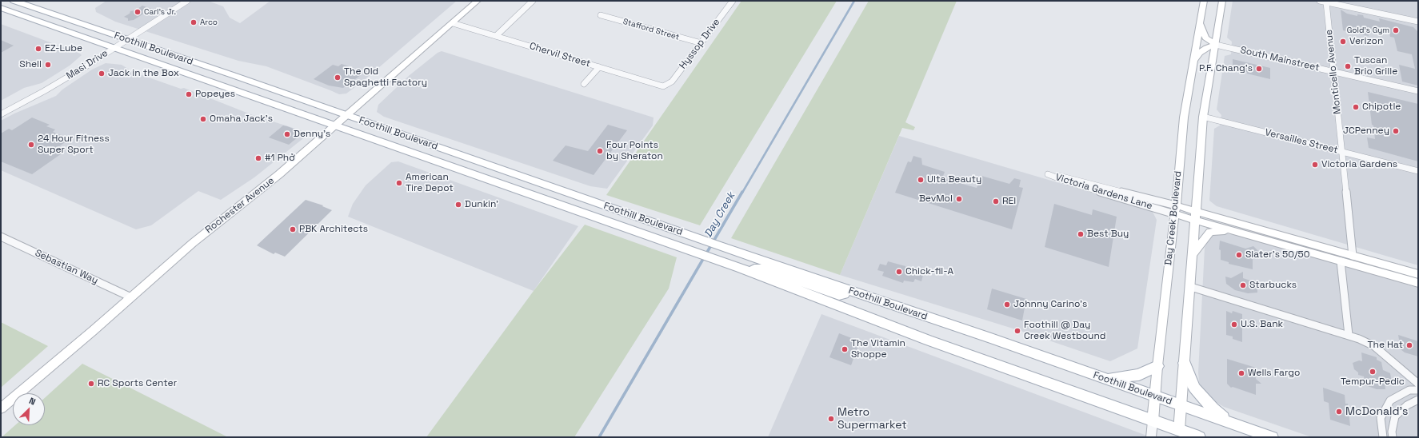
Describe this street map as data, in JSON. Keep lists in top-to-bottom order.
{
  "streets": {
    "main road": [
      "Foothill Boulevard",
      "Victoria Gardens Lane",
      "Rochester Avenue",
      "Day Creek Boulevard"
    ],
    "street": [
      "Stafford Street",
      "Hyssop Drive",
      "Chervil Street",
      "South Mainstreet",
      "Masi Drive",
      "Monticello Avenue",
      "Versailles Street",
      "Sebastian Way"
    ]
  },
  "crossings": [
    ["Stafford Street", "Hyssop Drive"],
    ["Hyssop Drive", "Chervil Street"],
    ["Foothill Boulevard", "Masi Drive"],
    ["Foothill Boulevard", "Rochester Avenue"],
    ["Foothill Boulevard", "Day Creek Boulevard"],
    ["Chervil Street", "Rochester Avenue"],
    ["South Mainstreet", "Monticello Avenue"],
    ["Monticello Avenue", "Versailles Street"],
    ["Monticello Avenue", "Victoria Gardens Lane"],
    ["Victoria Gardens Lane", "Day Creek Boulevard"],
    ["Rochester Avenue", "Sebastian Way"]
  ],
  "water": ["Day Creek"],
  "places": [
    "Carl's Jr.",
    "Arco",
    "Gold's Gym",
    "Verizon",
    "EZ-Lube",
    "Shell",
    "Tuscan Brio Grille",
    "P.F. Chang's",
    "Jack in the Box",
    "The Old Spaghetti Factory",
    "Popeyes",
    "Chipotle",
    "Omaha Jack's",
    "JCPenney",
    "Denny's",
    "24 Hour Fitness Super Sport",
    "Four Points by Sheraton",
    "#1 Phở",
    "Victoria Gardens",
    "Ulta Beauty",
    "American Tire Depot",
    "BevMo!",
    "REI",
    "Dunkin'",
    "PBK Architects",
    "Best Buy",
    "Slater's 50/50",
    "Chick-fil-A",
    "Starbucks",
    "Johnny Carino's",
    "U.S. Bank",
    "Foothill @ Day Creek Westbound",
    "The Hat",
    "The Vitamin Shoppe",
    "Tempur-Pedic",
    "Wells Fargo",
    "RC Sports Center",
    "McDonald's",
    "Metro Supermarket"
  ],
  "north": "top right"
}
